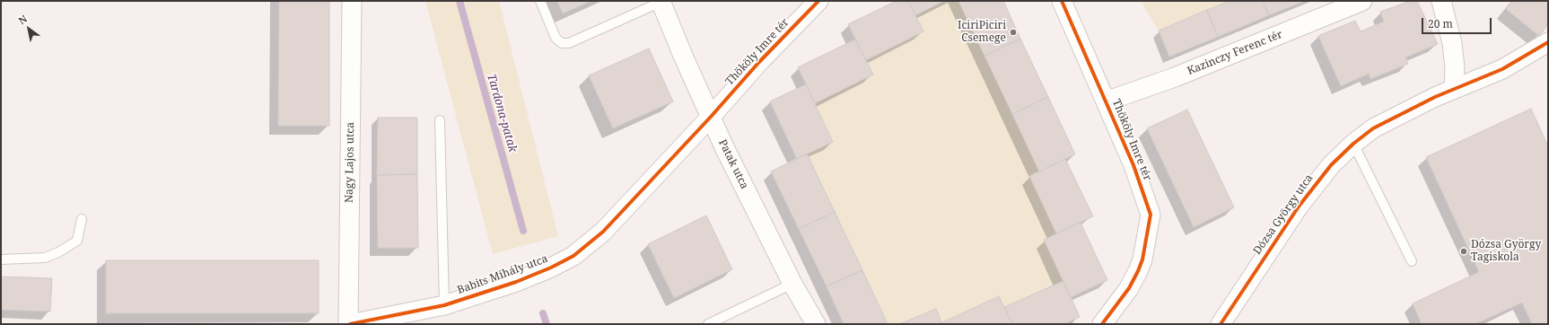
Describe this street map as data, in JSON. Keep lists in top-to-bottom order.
{
  "streets": {
    "street": [
      "Thököly Imre tér",
      "Kazinczy Ferenc tér",
      "Nagy Lajos utca",
      "Patak utca",
      "Dózsa György utca",
      "Babits Mihály utca"
    ]
  },
  "crossings": [
    ["Thököly Imre tér", "Kazinczy Ferenc tér"],
    ["Thököly Imre tér", "Patak utca"],
    ["Thököly Imre tér", "Babits Mihály utca"],
    ["Nagy Lajos utca", "Babits Mihály utca"],
    ["Patak utca", "Babits Mihály utca"]
  ],
  "water": ["Tardona-patak"],
  "places": ["IciriPiciri Csemege", "Dózsa György Tagiskola"],
  "scale_bar": "20 m",
  "north": "top left"
}
